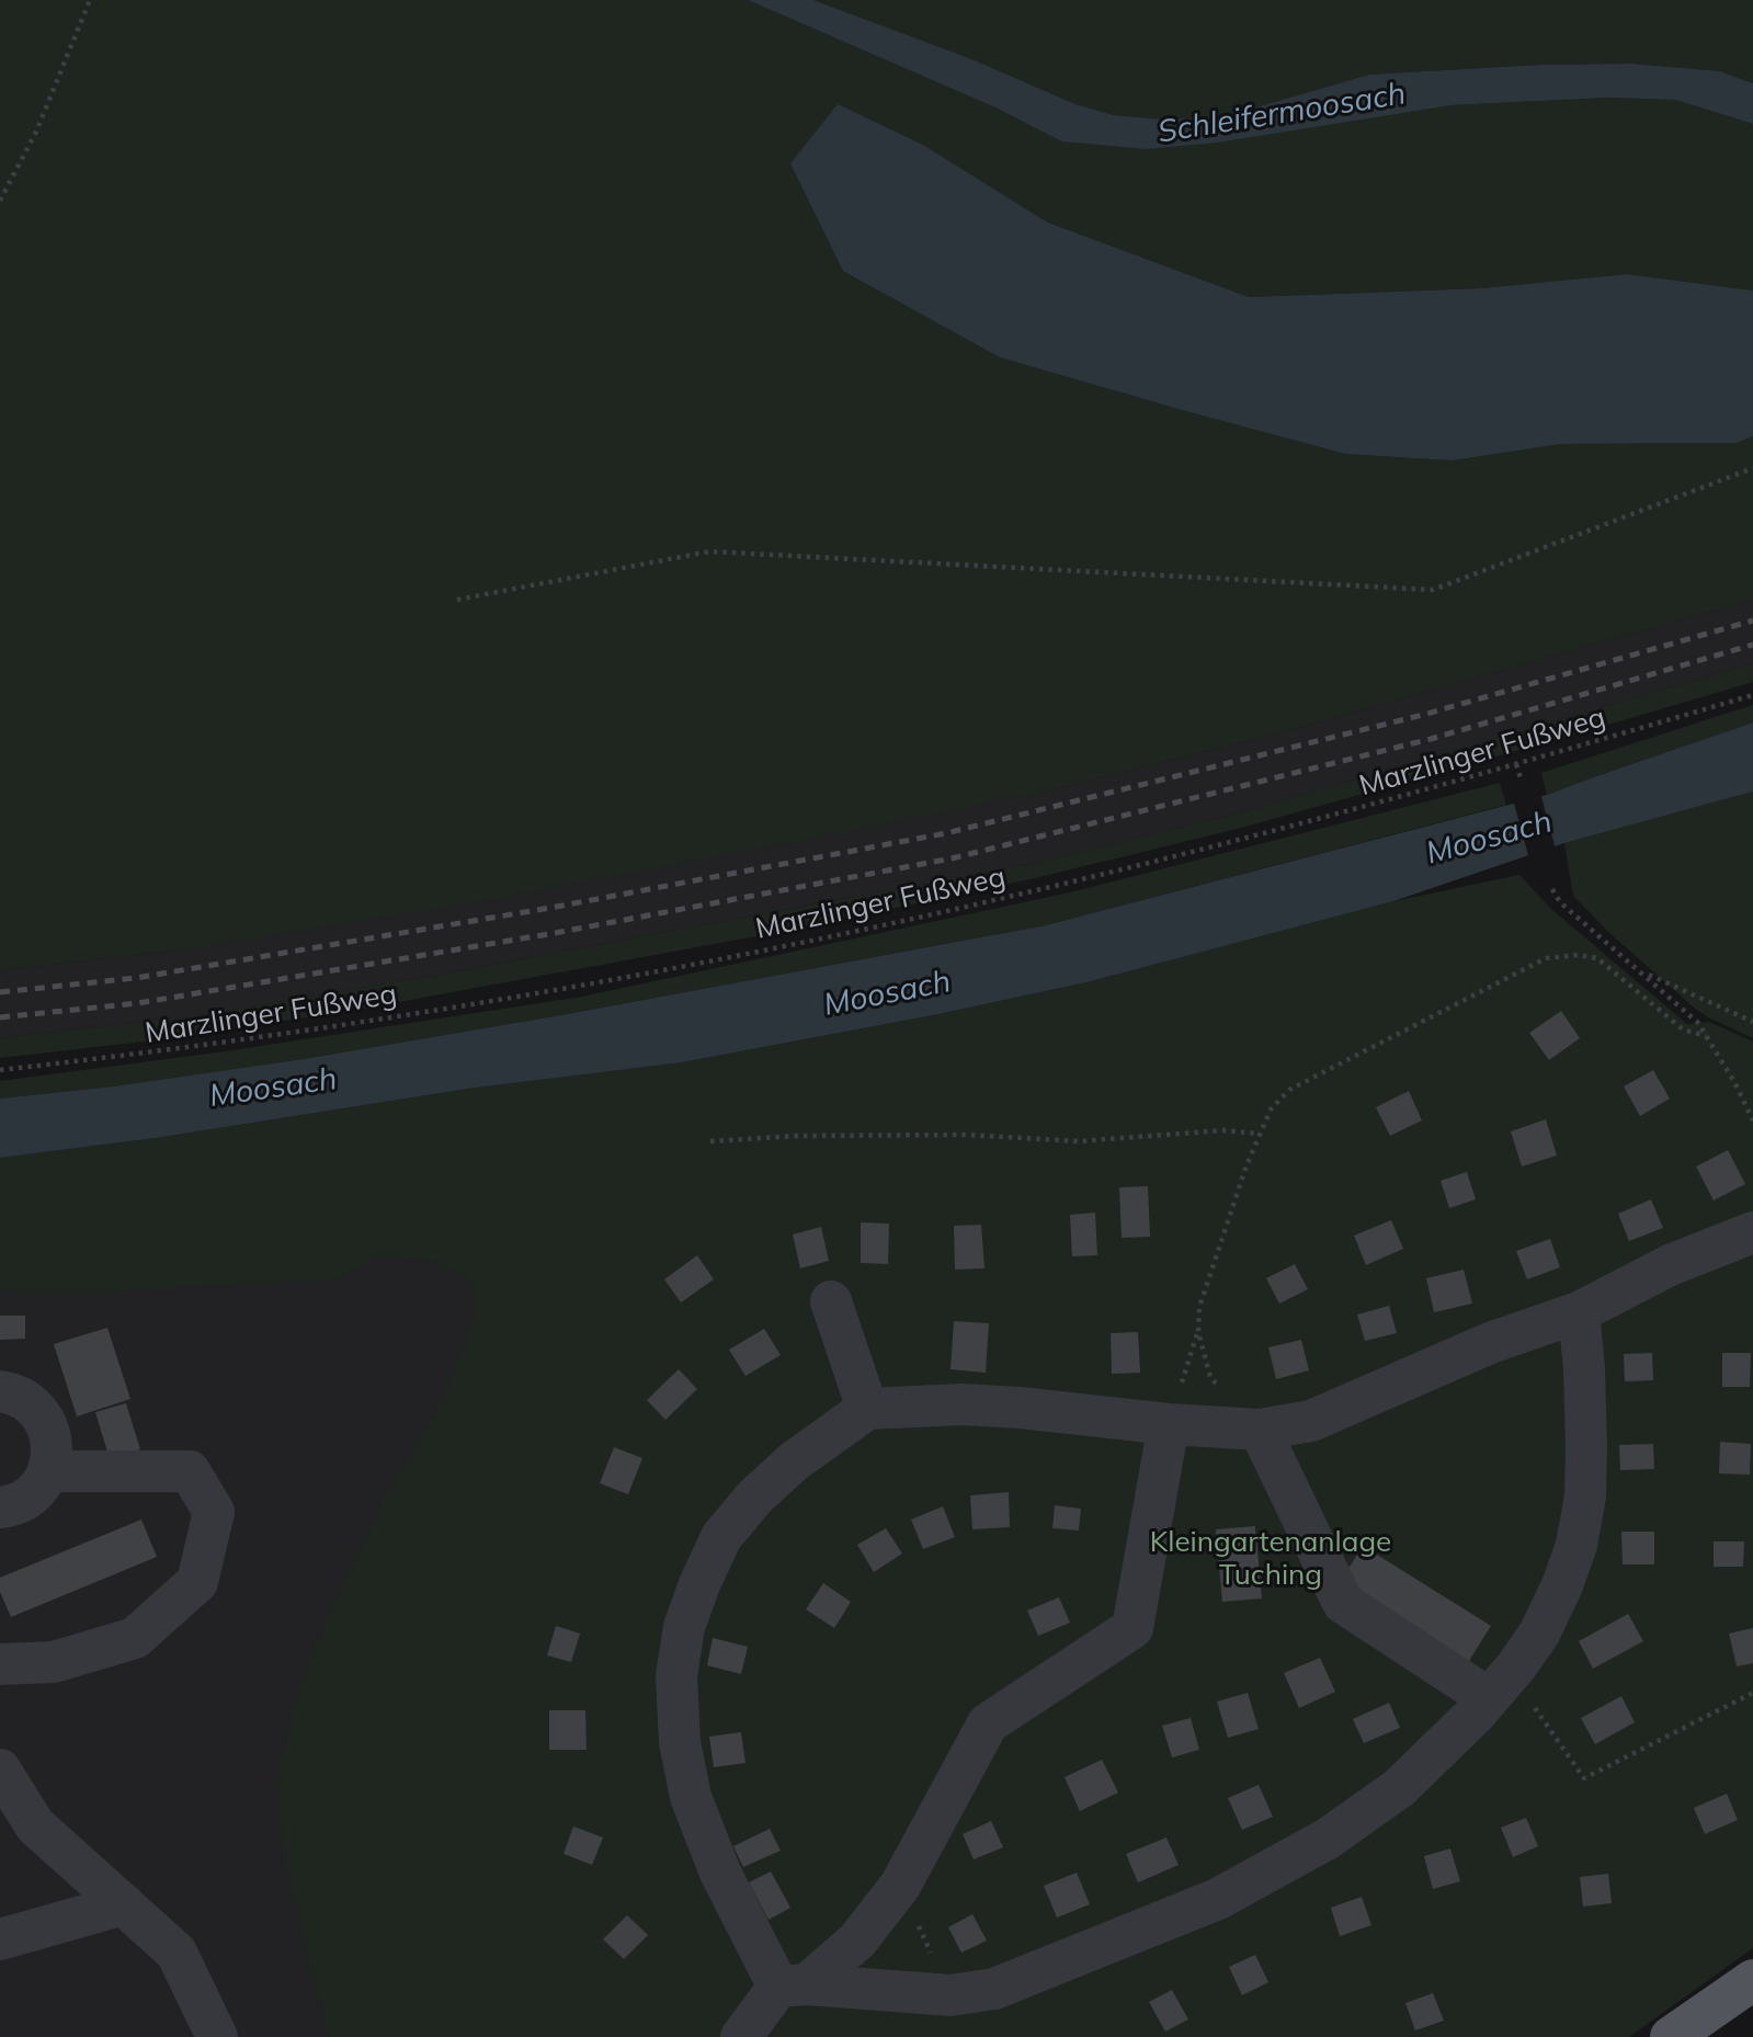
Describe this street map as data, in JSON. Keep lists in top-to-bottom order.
{
  "streets": {
    "path": ["Marzlinger Fußweg"]
  },
  "water": ["Schleifermoosach", "Moosach"],
  "parks": ["Kleingartenanlage Tuching"]
}
